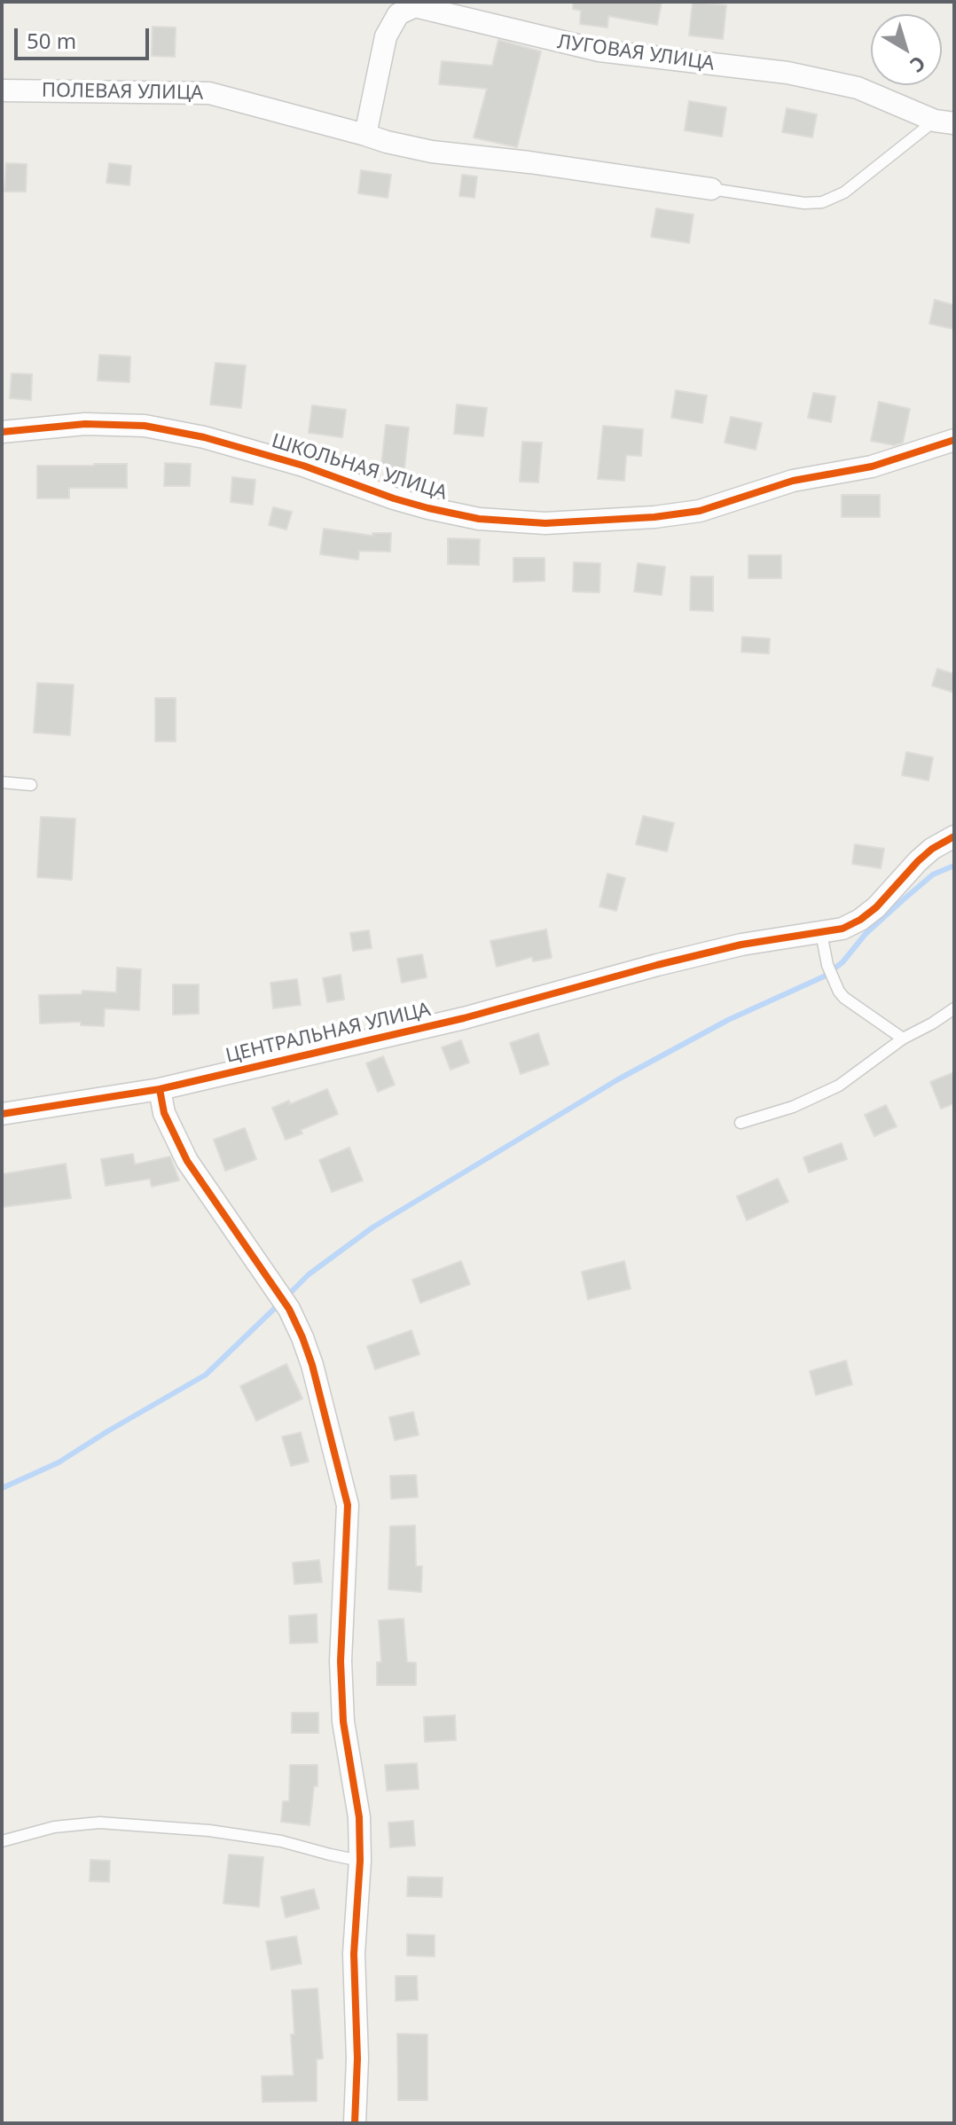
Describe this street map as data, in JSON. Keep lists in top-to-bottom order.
{
  "streets": {
    "street": [
      "ЛУГОВАЯ УЛИЦА",
      "ПОЛЕВАЯ УЛИЦА",
      "ШКОЛЬНАЯ УЛИЦА",
      "ЦЕНТРАЛЬНАЯ УЛИЦА"
    ]
  },
  "crossings": [
    ["ЛУГОВАЯ УЛИЦА", "ПОЛЕВАЯ УЛИЦА"]
  ],
  "scale_bar": "50 m",
  "north": "bottom right"
}
